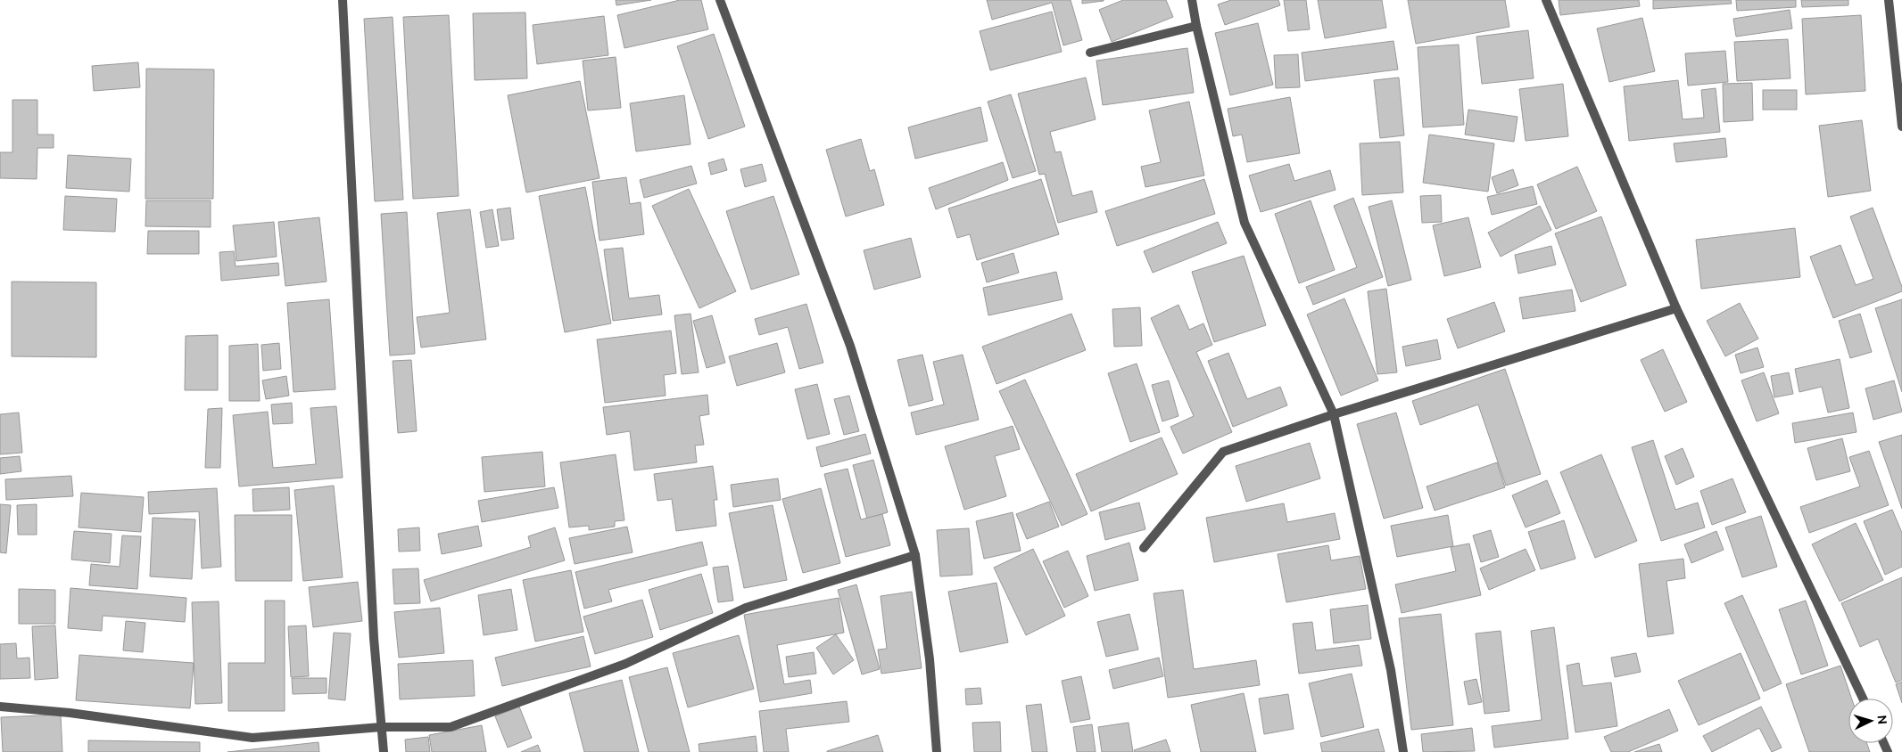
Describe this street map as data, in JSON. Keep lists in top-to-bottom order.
{
  "north": "right"
}
